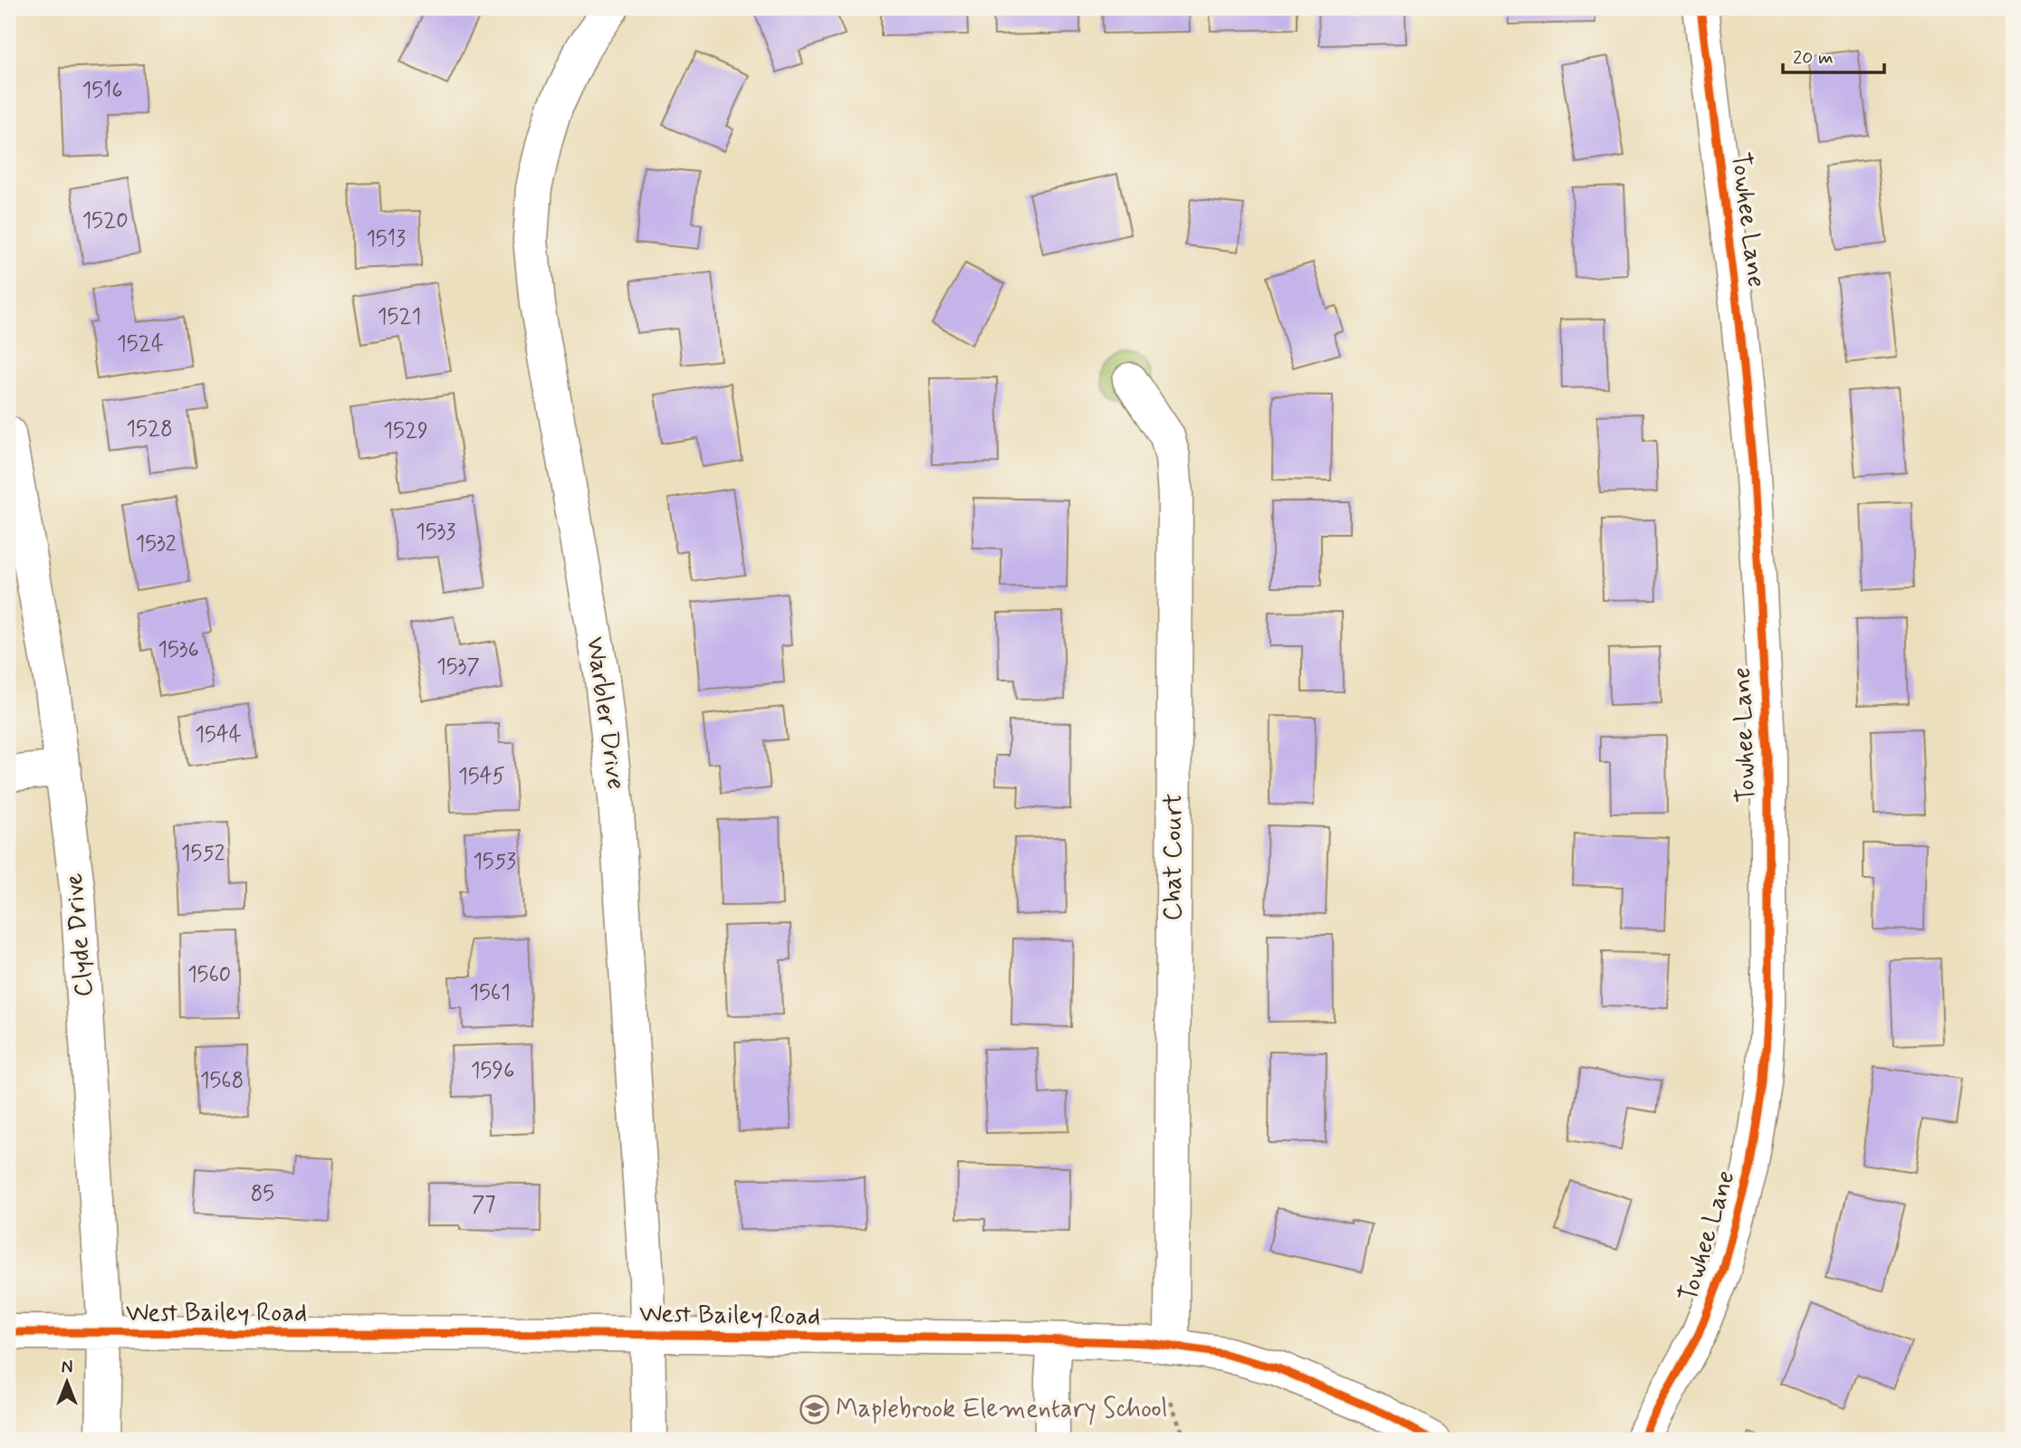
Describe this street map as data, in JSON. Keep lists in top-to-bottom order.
{
  "streets": {
    "street": [
      "Towhee Lane",
      "Warbler Drive",
      "Chat Court",
      "Clyde Drive",
      "West Bailey Road"
    ]
  },
  "crossings": [
    ["Warbler Drive", "West Bailey Road"],
    ["Chat Court", "West Bailey Road"],
    ["Clyde Drive", "West Bailey Road"]
  ],
  "places": {
    "school or university": ["Maplebrook Elementary School"]
  },
  "house_numbers": [
    "1516",
    "1520",
    "1513",
    "1521",
    "1524",
    "1528",
    "1529",
    "1533",
    "1532",
    "1536",
    "1537",
    "1544",
    "1545",
    "1552",
    "1553",
    "1560",
    "1561",
    "1596",
    "1568",
    "85",
    "77"
  ],
  "scale_bar": "20 m",
  "north": "top"
}
